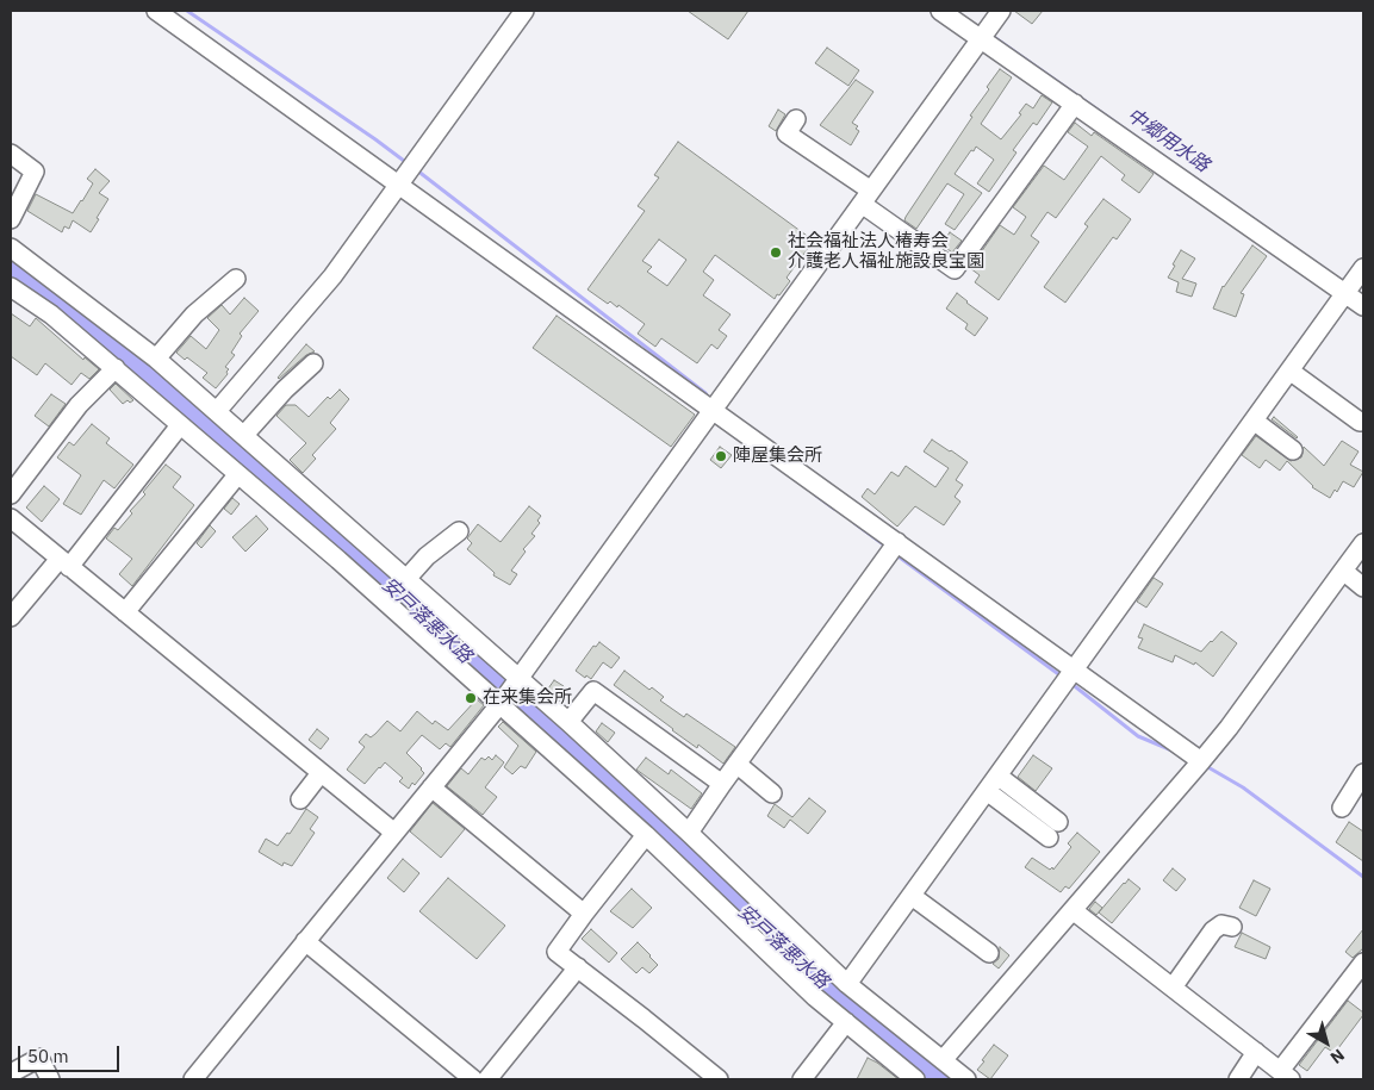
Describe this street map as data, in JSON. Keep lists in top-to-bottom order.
{
  "water": ["中郷用水路", "安戸落悪水路"],
  "places": ["社会福祉法人椿寿会 介護老人福祉施設良宝園", "陣屋集会所", "在来集会所"],
  "scale_bar": "50 m",
  "north": "bottom right"
}
